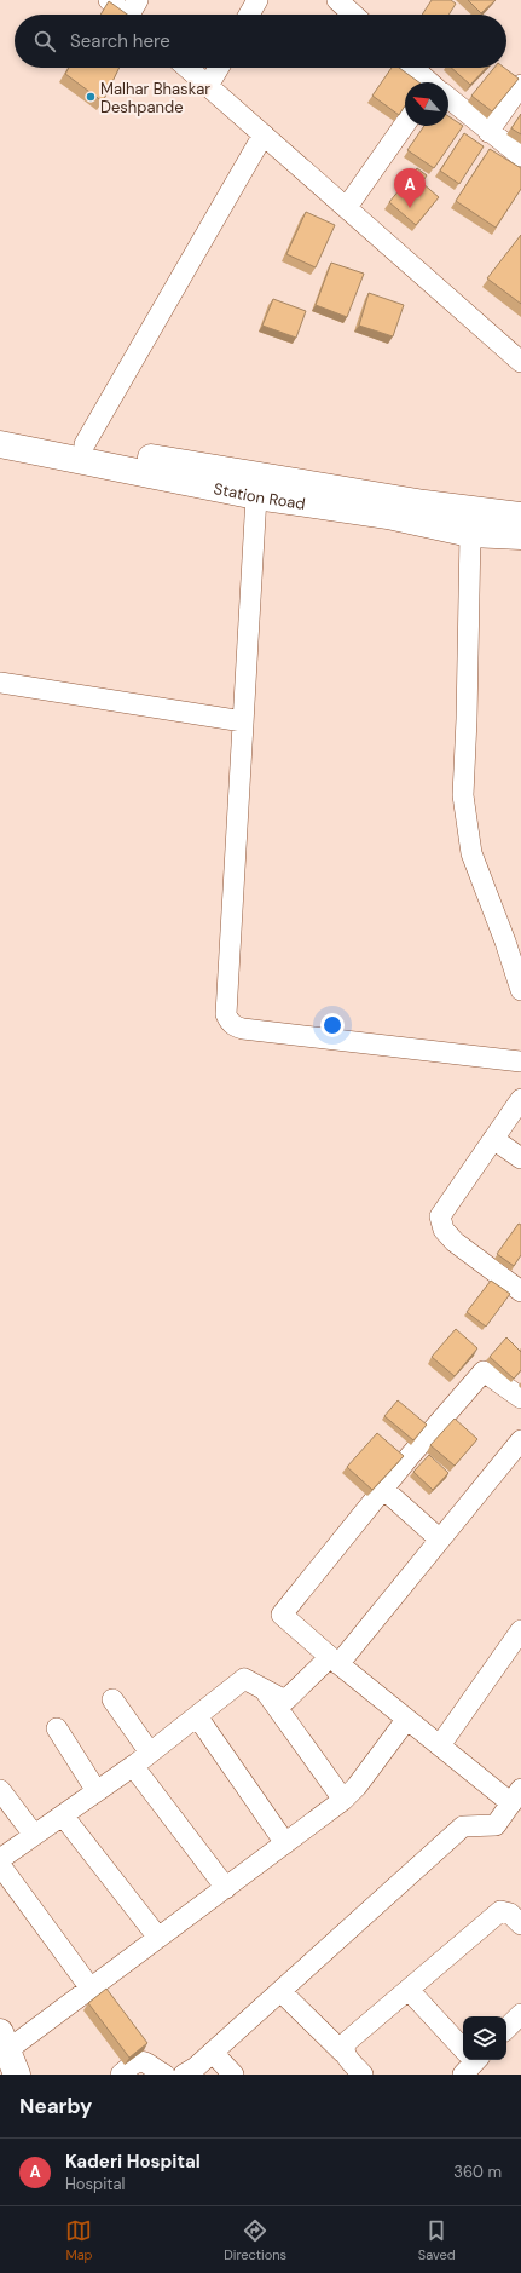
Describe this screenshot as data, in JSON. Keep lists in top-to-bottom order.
{
  "streets": {
    "main road": ["Station Road"]
  },
  "places": ["Malhar Bhaskar Deshpande"],
  "north": "top left",
  "page": {
    "search": "Search here",
    "pins": "A",
    "heading": "Nearby",
    "list": [
      {
        "mark": "A",
        "name": "Kaderi Hospital",
        "note": "Hospital",
        "value": "360 m"
      }
    ],
    "nav": ["Map", "Directions", "Saved"]
  }
}
